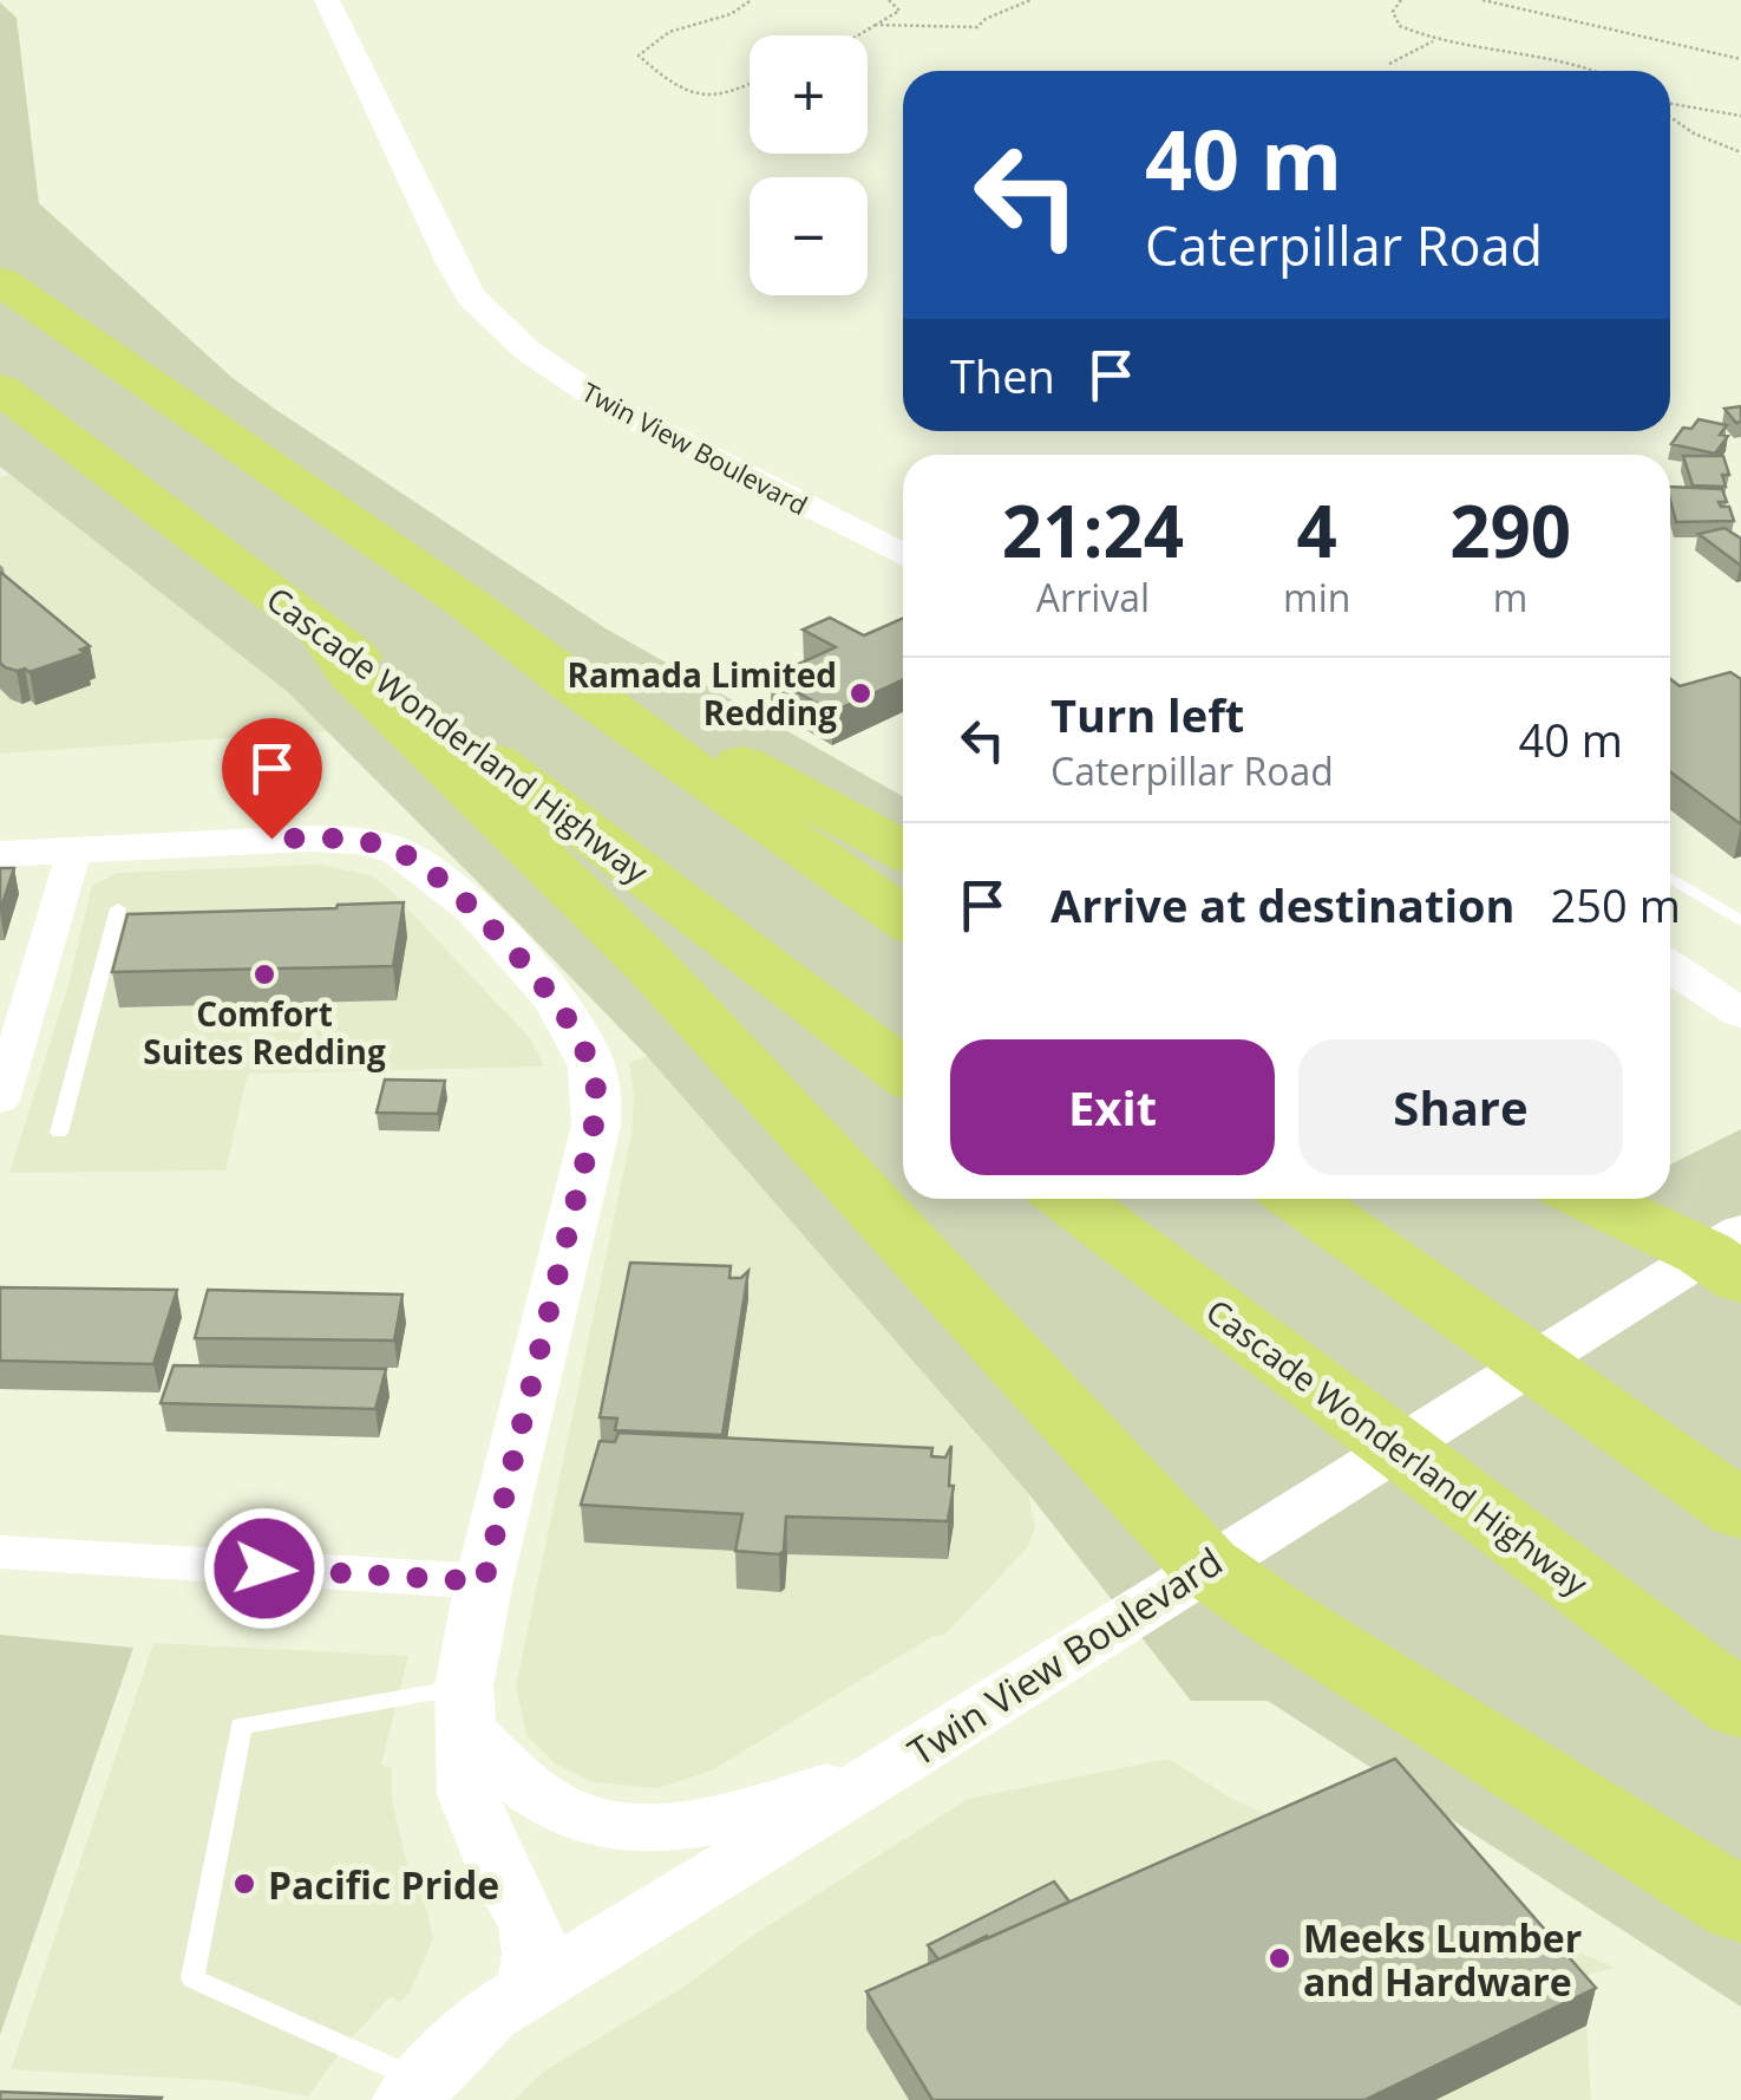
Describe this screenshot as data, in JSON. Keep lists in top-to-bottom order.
{
  "streets": {
    "highway": ["Cascade Wonderland Highway"],
    "street": ["Twin View Boulevard"]
  },
  "places": [
    "Ramada Limited Redding",
    "Comfort Suites Redding",
    "Pacific Pride",
    "Meeks Lumber and Hardware"
  ],
  "page": {
    "map_buttons": ["+", "−"],
    "turn": ["40 m", "Caterpillar Road"],
    "then": "Then",
    "eta": [
      "21:24",
      "Arrival",
      "4",
      "min",
      "290",
      "m"
    ],
    "list": [
      {
        "name": "Turn left",
        "note": "Caterpillar Road",
        "value": "40 m"
      },
      {
        "name": "Arrive at destination",
        "value": "250 m"
      }
    ],
    "buttons": ["Exit", "Share"]
  }
}
